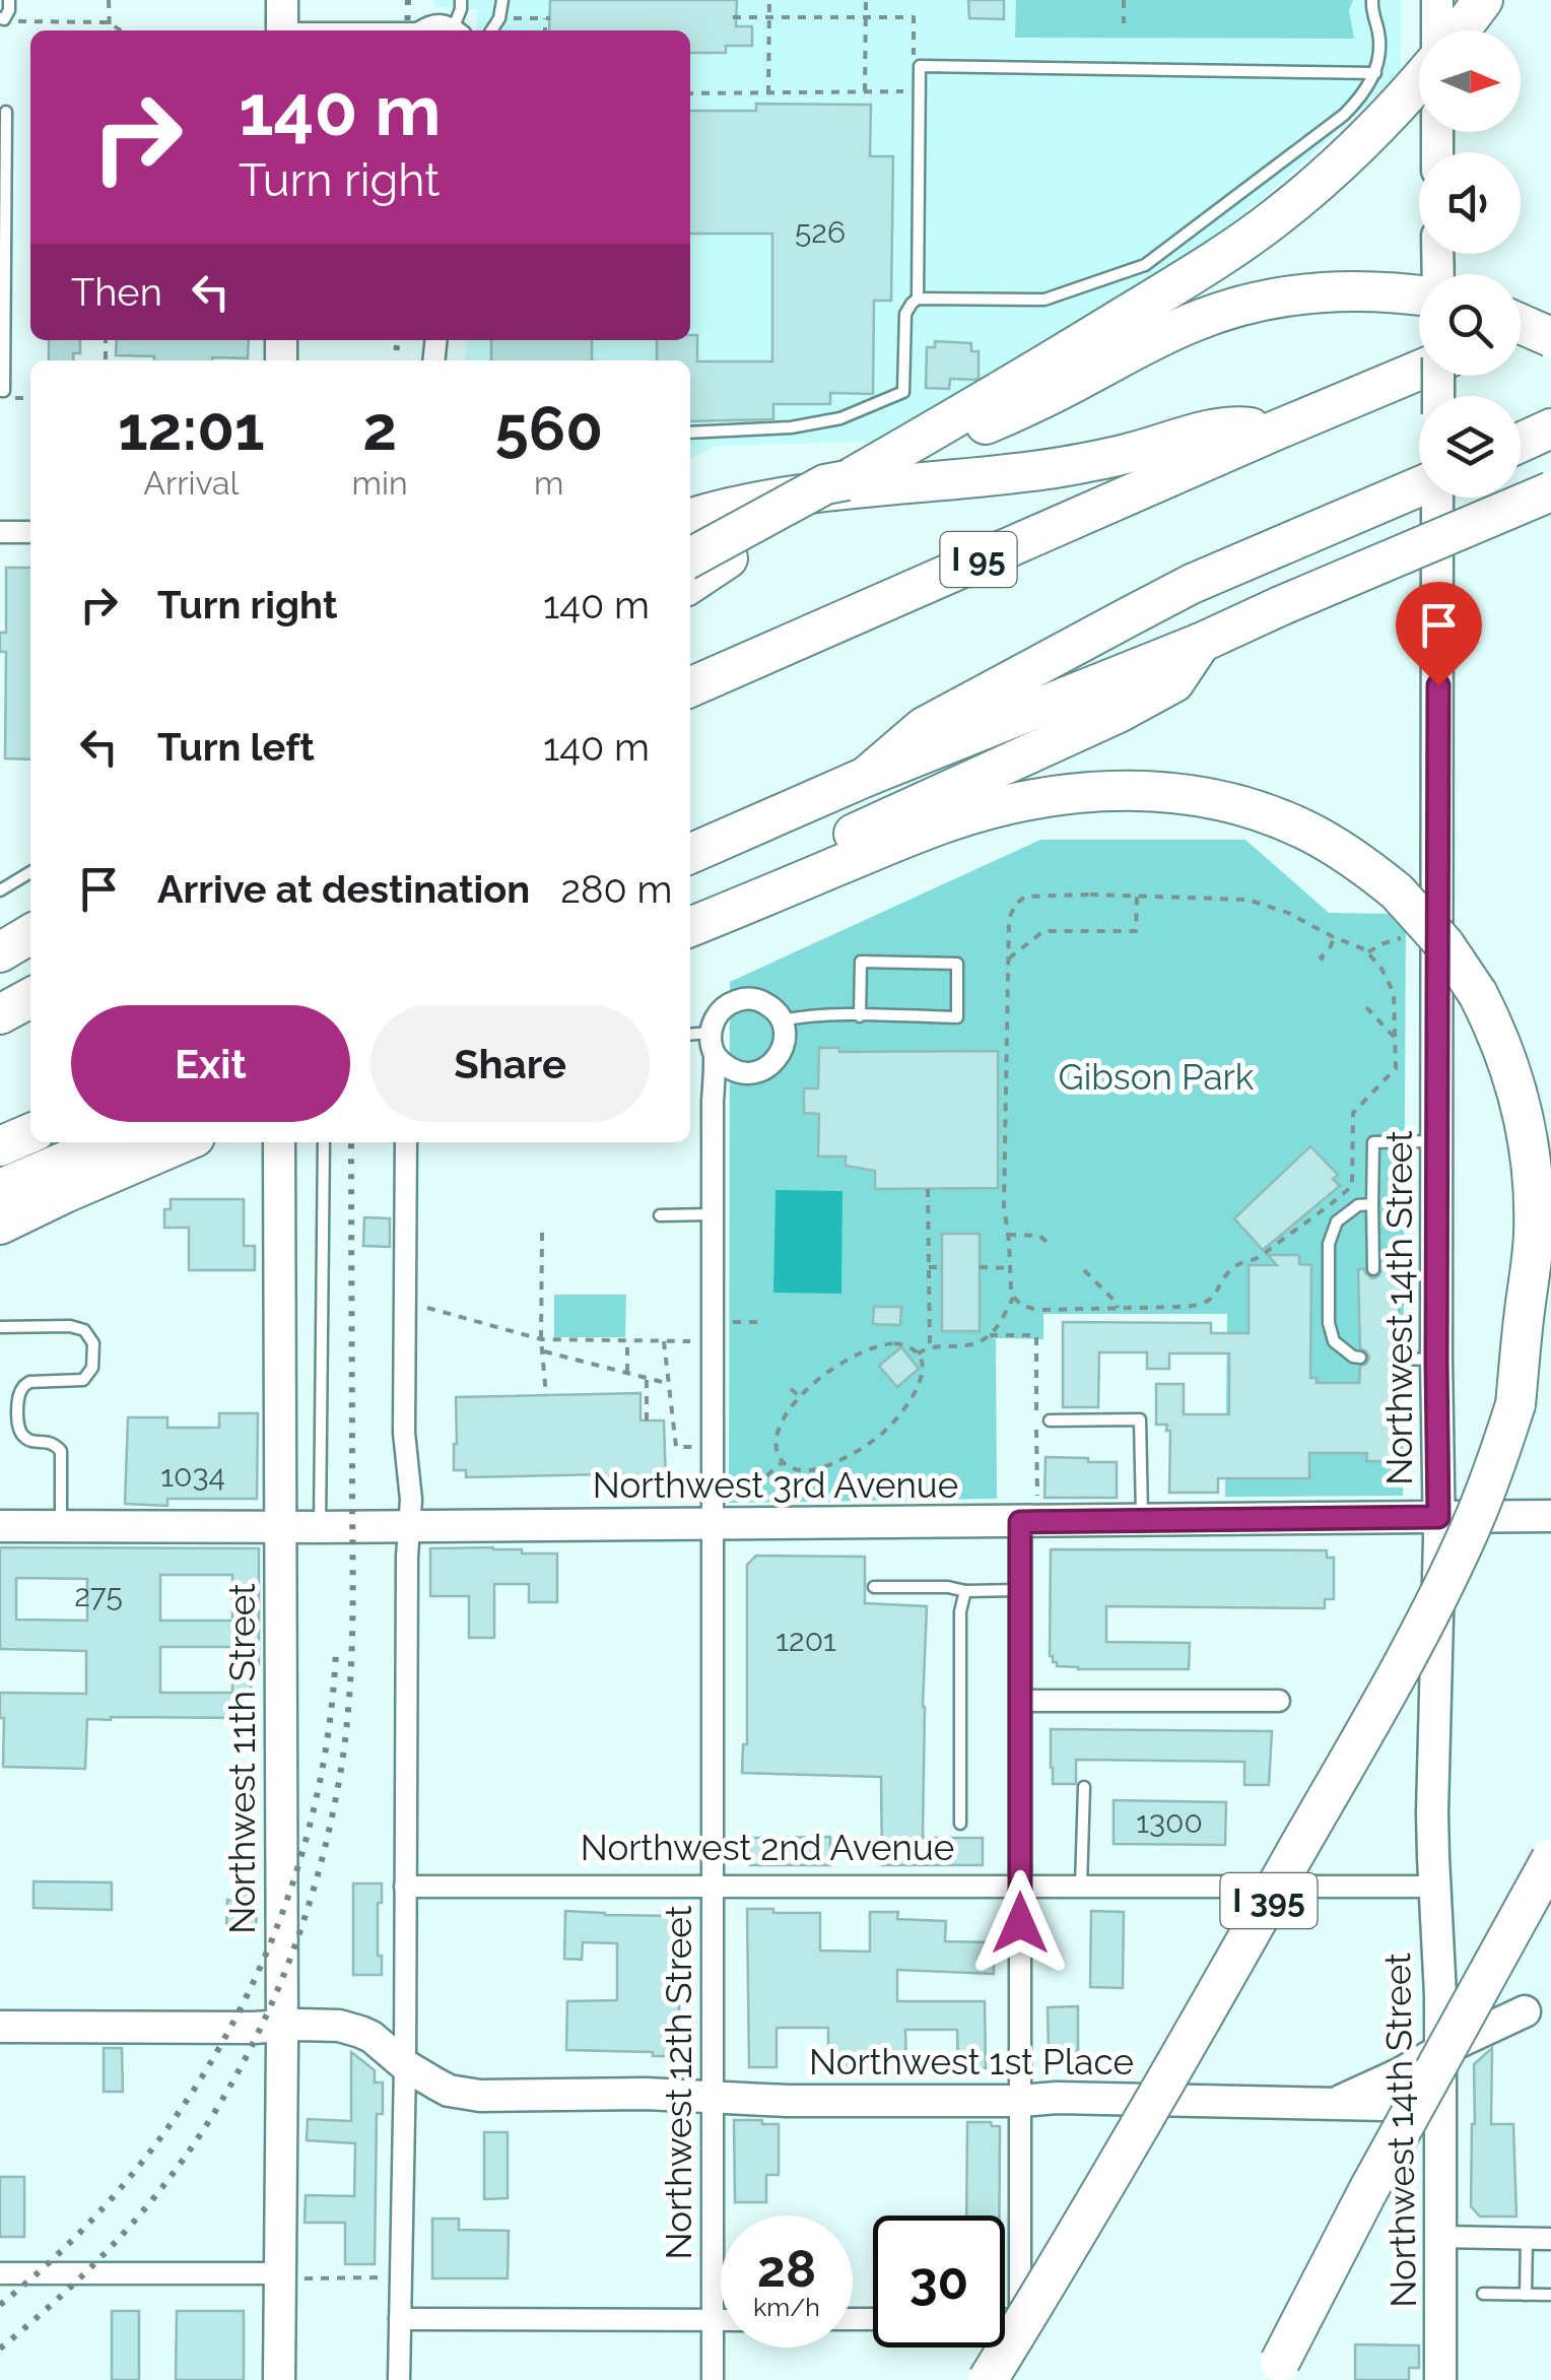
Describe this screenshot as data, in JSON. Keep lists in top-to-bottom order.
{
  "streets": {
    "highway": ["I 95", "I 395"],
    "street": [
      "Northwest 14th Street",
      "Northwest 3rd Avenue",
      "Northwest 11th Street",
      "Northwest 2nd Avenue",
      "Northwest 1st Place",
      "Northwest 12th Street"
    ]
  },
  "crossings": [
    ["Northwest 14th Street", "Northwest 3rd Avenue"],
    ["Northwest 14th Street", "Northwest 2nd Avenue"],
    ["Northwest 14th Street", "Northwest 1st Place"],
    ["Northwest 3rd Avenue", "Northwest 11th Street"],
    ["Northwest 3rd Avenue", "Northwest 12th Street"],
    ["Northwest 2nd Avenue", "Northwest 12th Street"],
    ["Northwest 1st Place", "Northwest 12th Street"]
  ],
  "parks": ["Gibson Park"],
  "house_numbers": [
    "526",
    "1034",
    "275",
    "1201",
    "1300"
  ],
  "north": "right",
  "page": {
    "turn": ["140 m", "Turn right"],
    "then": "Then",
    "eta": [
      "12:01",
      "Arrival",
      "2",
      "min",
      "560",
      "m"
    ],
    "list": [
      {
        "name": "Turn right",
        "value": "140 m"
      },
      {
        "name": "Turn left",
        "value": "140 m"
      },
      {
        "name": "Arrive at destination",
        "value": "280 m"
      }
    ],
    "buttons": ["Exit", "Share"],
    "speed": "28 km/h",
    "limit": "30"
  }
}
